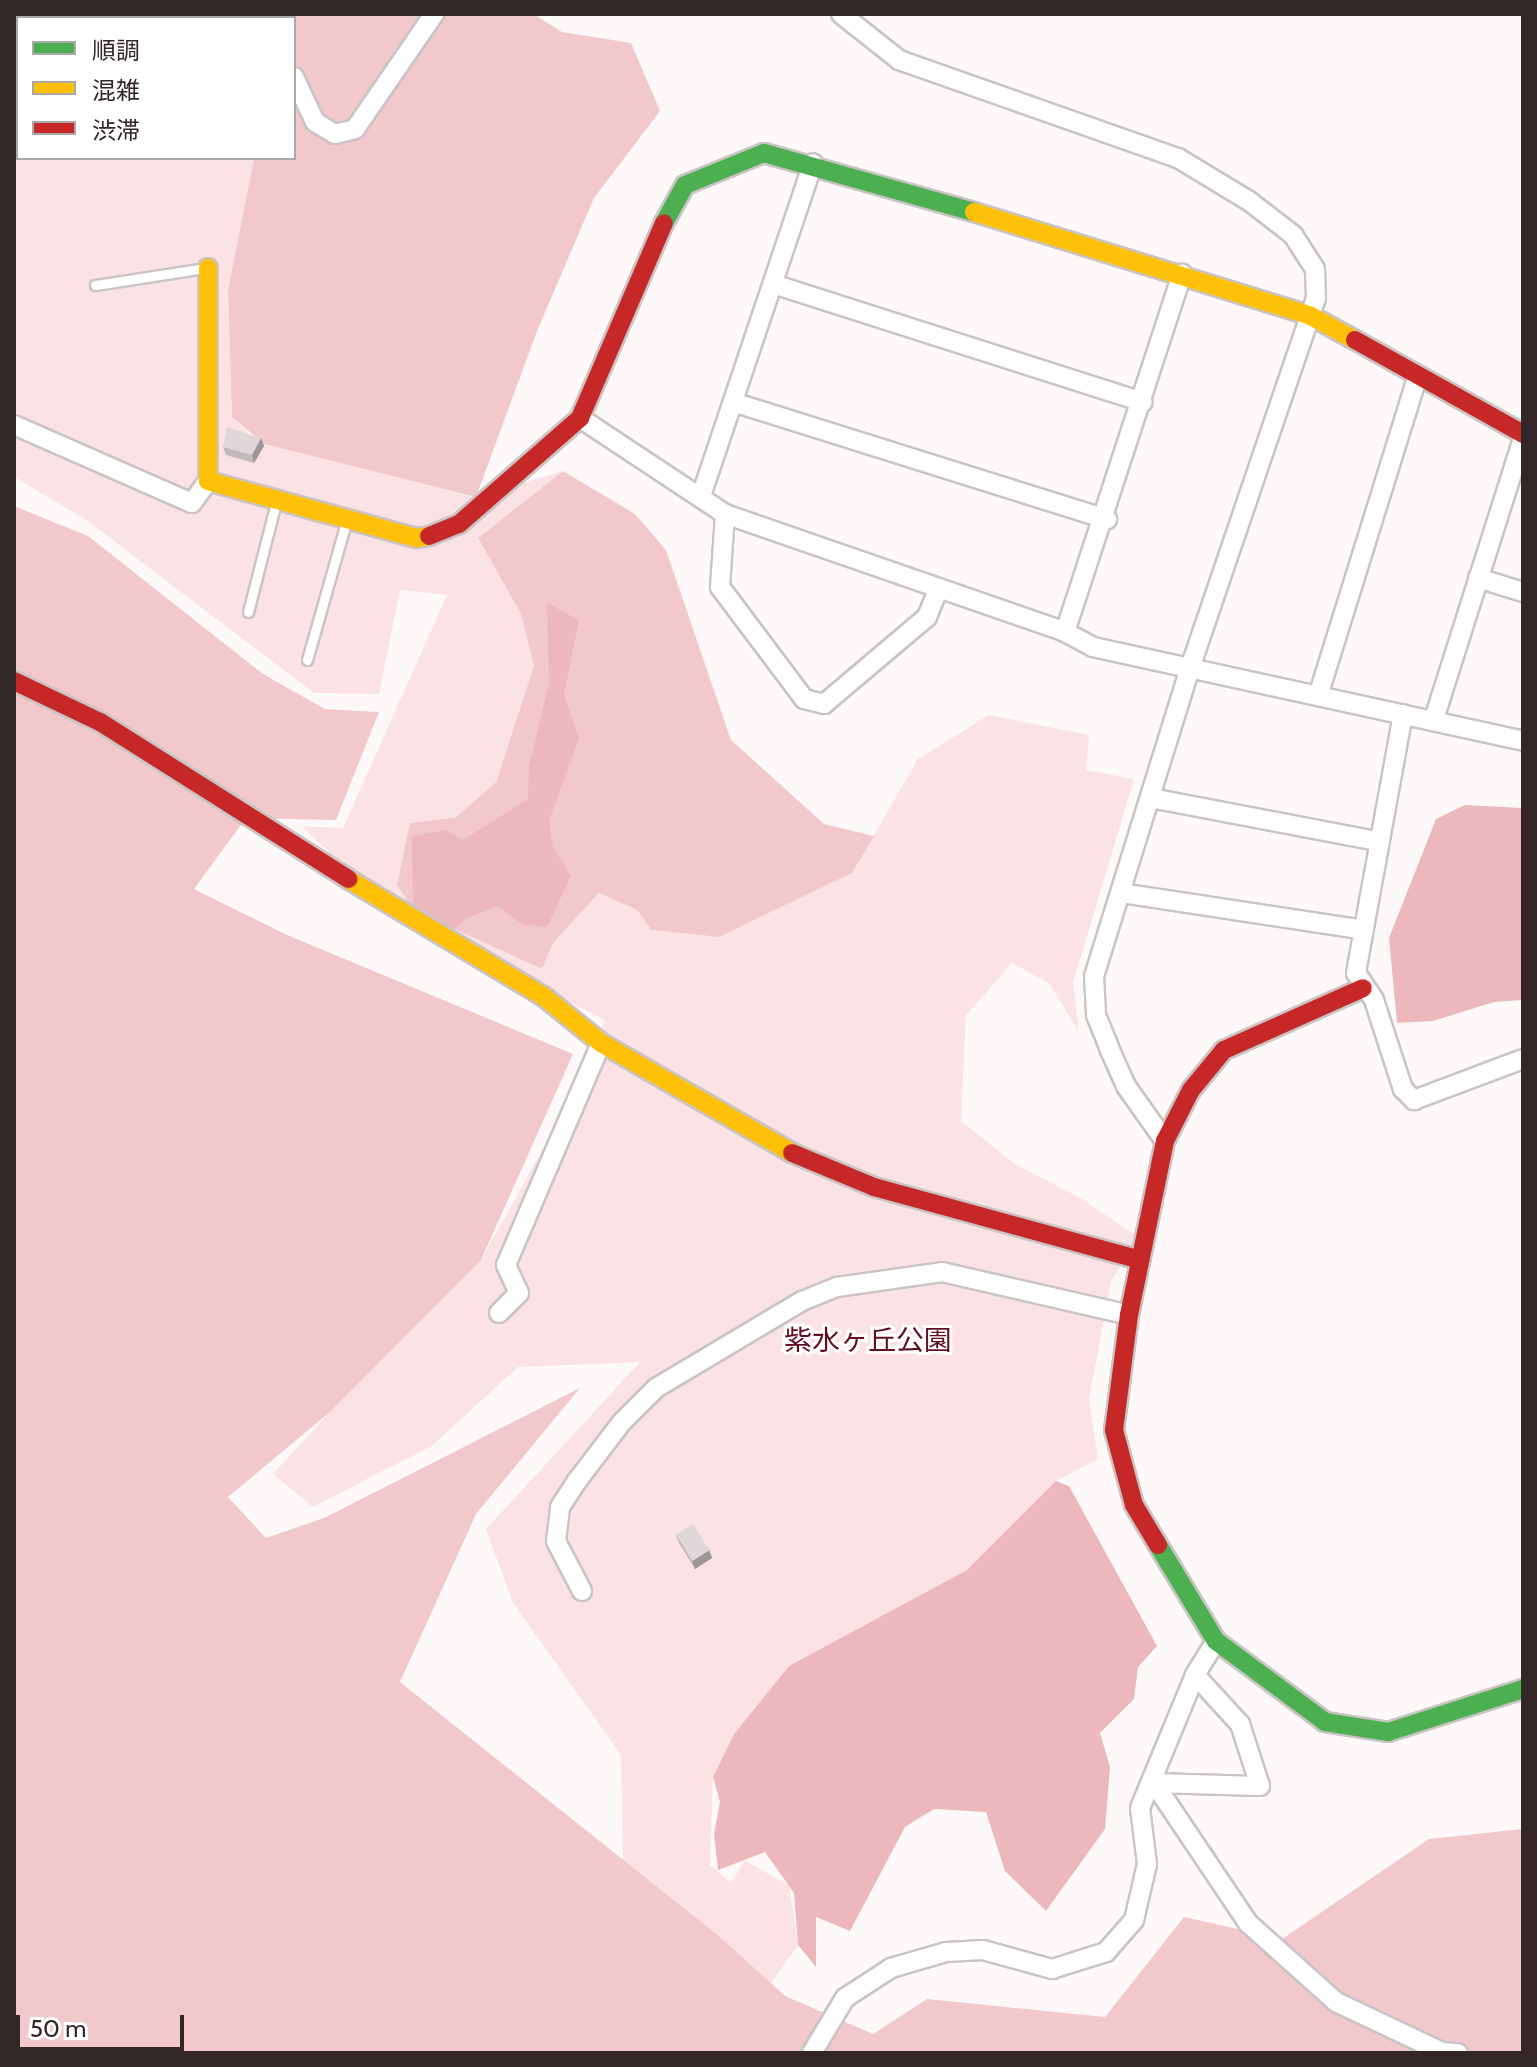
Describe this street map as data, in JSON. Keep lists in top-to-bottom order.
{
  "parks": ["紫水ヶ丘公園"],
  "legend": ["順調", "混雑", "渋滞"],
  "scale_bar": "50 m"
}
